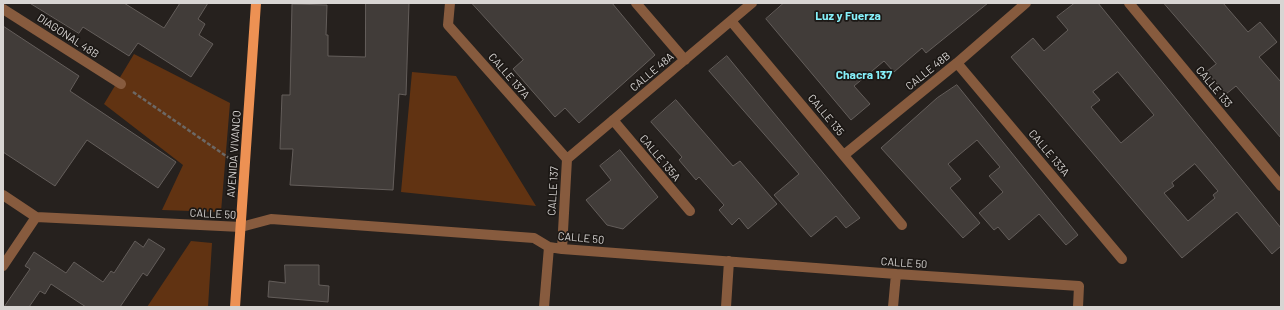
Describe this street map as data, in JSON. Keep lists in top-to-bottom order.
{
  "streets": {
    "main road": ["AVENIDA VIVANCO"],
    "street": [
      "DIAGONAL 48B",
      "CALLE 48B",
      "CALLE 48A",
      "CALLE 137A",
      "CALLE 133",
      "CALLE 135",
      "CALLE 133A",
      "CALLE 135A",
      "CALLE 137",
      "CALLE 50"
    ]
  },
  "crossings": [
    ["CALLE 48B", "CALLE 135"],
    ["CALLE 48B", "CALLE 133A"],
    ["CALLE 48A", "CALLE 137A"],
    ["CALLE 48A", "CALLE 135"],
    ["CALLE 48A", "CALLE 135A"],
    ["CALLE 48A", "CALLE 137"],
    ["CALLE 137A", "CALLE 137"],
    ["AVENIDA VIVANCO", "CALLE 50"],
    ["CALLE 137", "CALLE 50"]
  ],
  "districts": ["Luz y Fuerza", "Chacra 137"]
}
